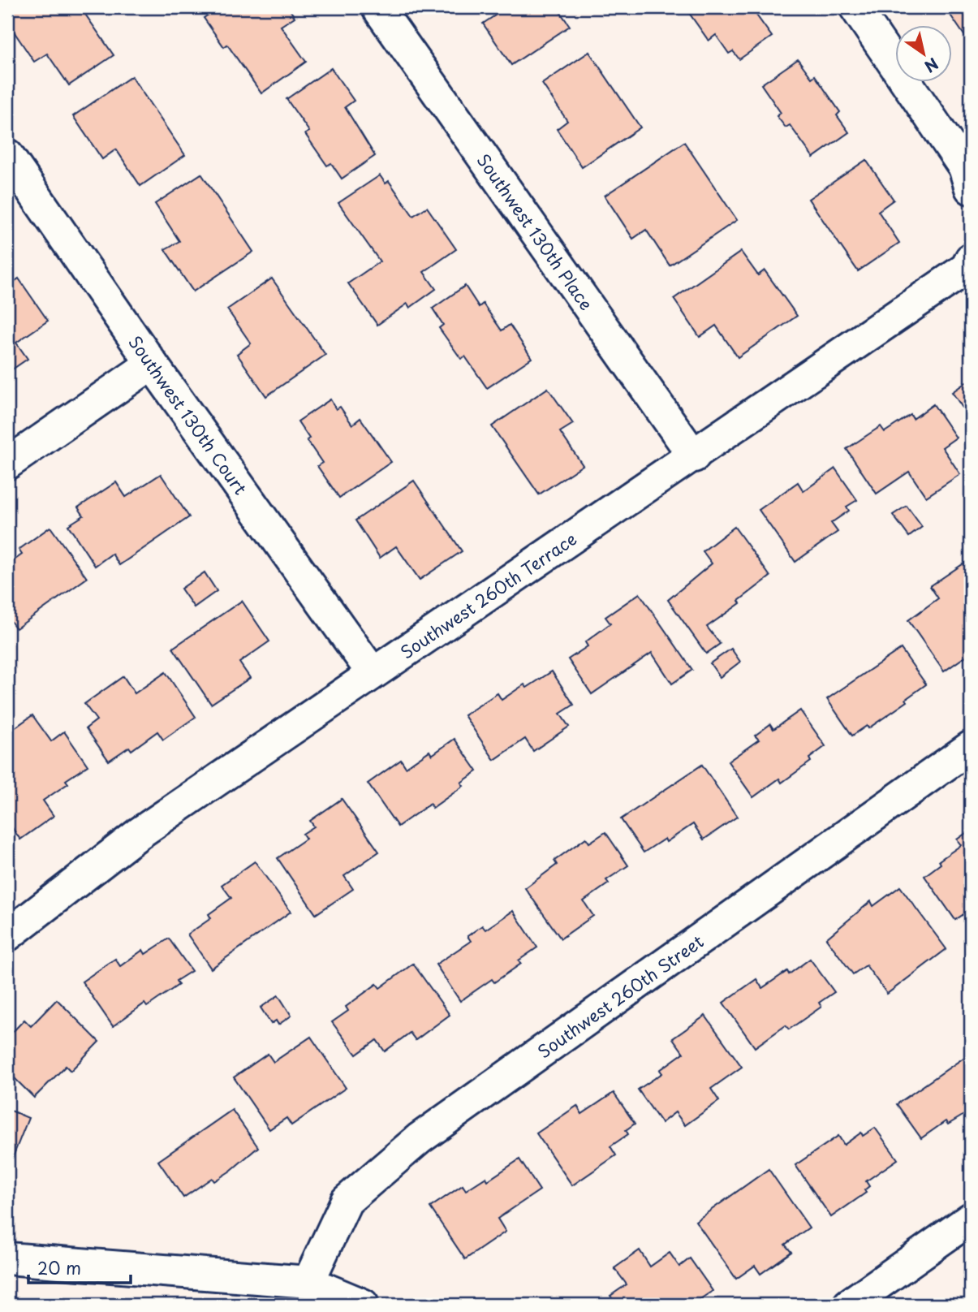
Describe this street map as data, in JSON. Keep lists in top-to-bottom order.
{
  "streets": {
    "street": [
      "Southwest 130th Place",
      "Southwest 130th Court",
      "Southwest 260th Terrace",
      "Southwest 260th Street"
    ]
  },
  "crossings": [
    ["Southwest 130th Place", "Southwest 260th Terrace"],
    ["Southwest 130th Court", "Southwest 260th Terrace"]
  ],
  "scale_bar": "20 m",
  "north": "bottom right"
}
